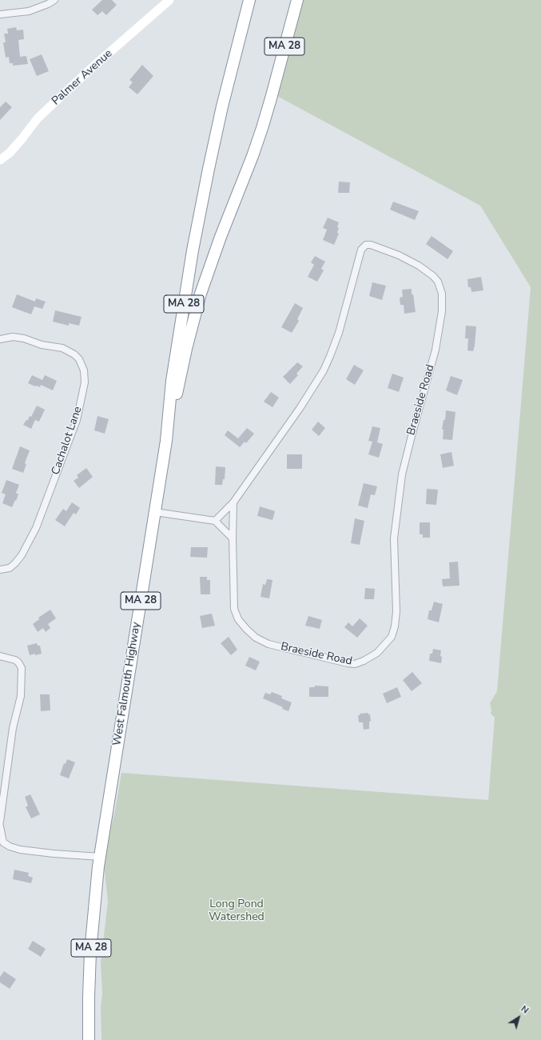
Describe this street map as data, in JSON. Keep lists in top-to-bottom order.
{
  "streets": {
    "highway": ["MA 28", "West Falmouth Highway"],
    "main road": ["Palmer Avenue"],
    "street": ["Braeside Road", "Cachalot Lane"]
  },
  "crossings": [
    ["MA 28", "West Falmouth Highway"]
  ],
  "parks": ["Long Pond Watershed"],
  "north": "top right"
}
